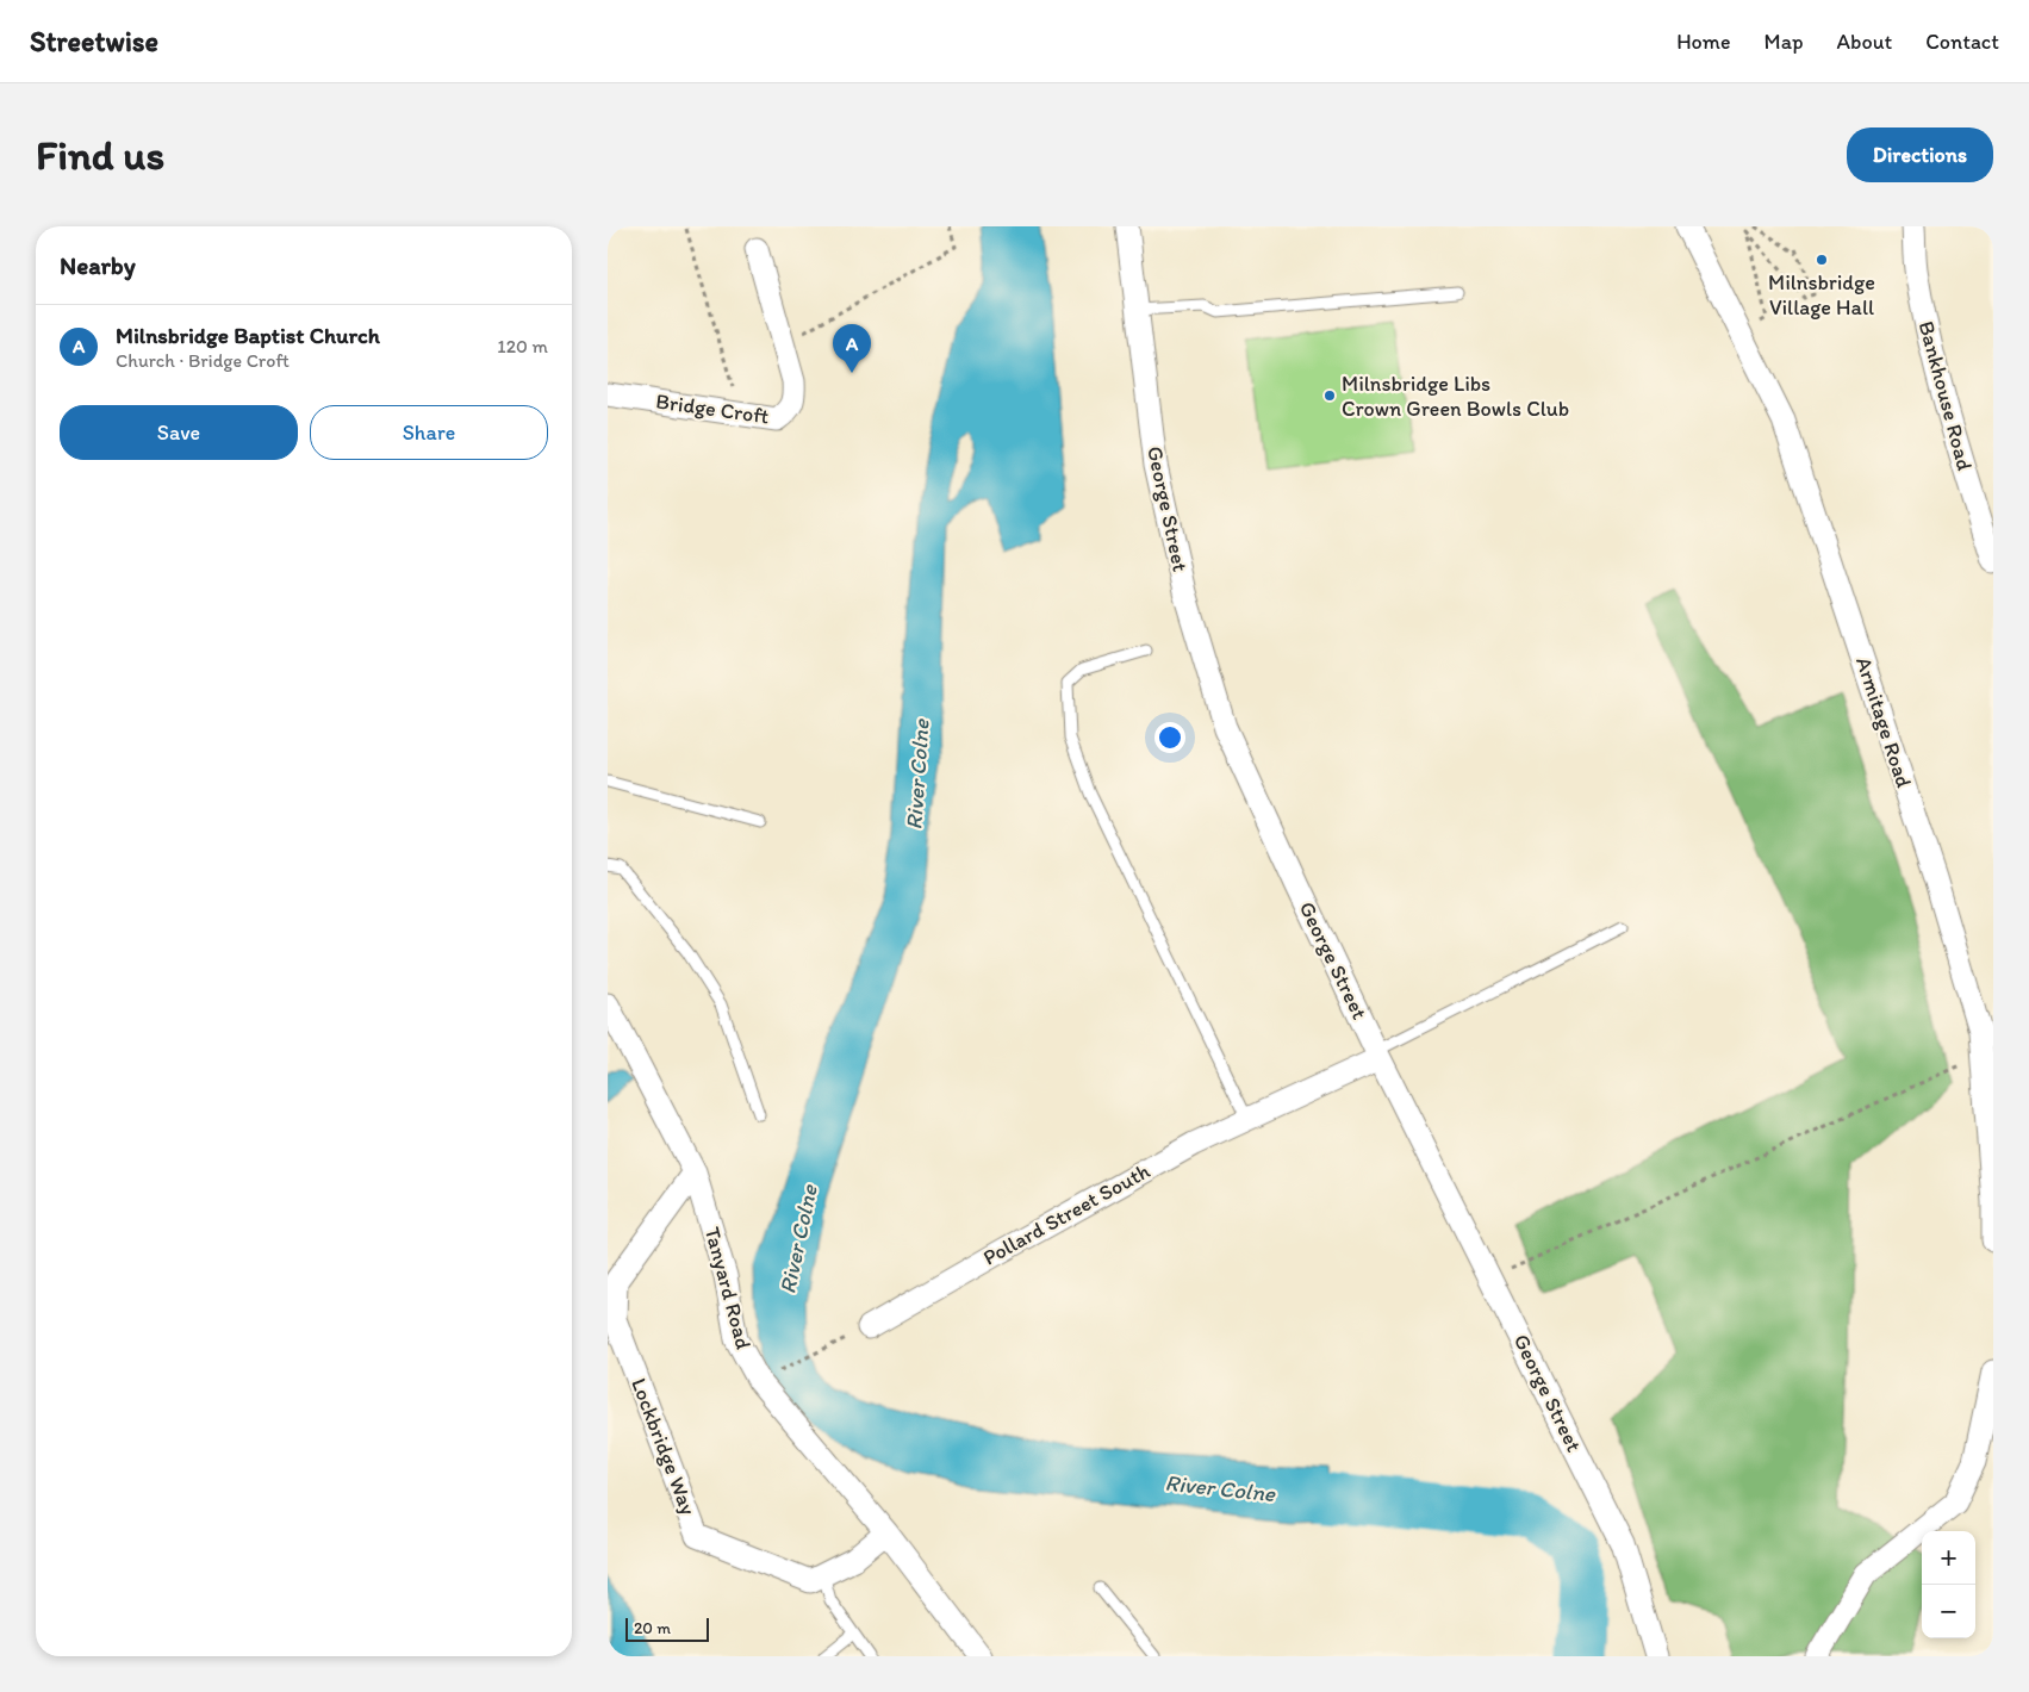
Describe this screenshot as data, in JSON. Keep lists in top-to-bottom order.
{
  "streets": {
    "street": [
      "Bankhouse Road",
      "Bridge Croft",
      "George Street",
      "Armitage Road",
      "Pollard Street South",
      "Tanyard Road",
      "Lockbridge Way"
    ]
  },
  "crossings": [
    ["George Street", "Pollard Street South"],
    ["Tanyard Road", "Lockbridge Way"]
  ],
  "water": ["River Colne"],
  "places": ["Milnsbridge Village Hall", "Milnsbridge Libs Crown Green Bowls Club"],
  "scale_bar": "20 m",
  "page": {
    "header": "Streetwise",
    "nav": [
      "Home",
      "Map",
      "About",
      "Contact"
    ],
    "buttons": [
      "Directions",
      ["Save", "Share"]
    ],
    "title": "Find us",
    "heading": "Nearby",
    "list": [
      {
        "mark": "A",
        "name": "Milnsbridge Baptist Church",
        "note": "Church · Bridge Croft",
        "value": "120 m"
      }
    ],
    "pins": "A",
    "map_buttons": ["+", "−"],
    "scale": "20 m"
  }
}
